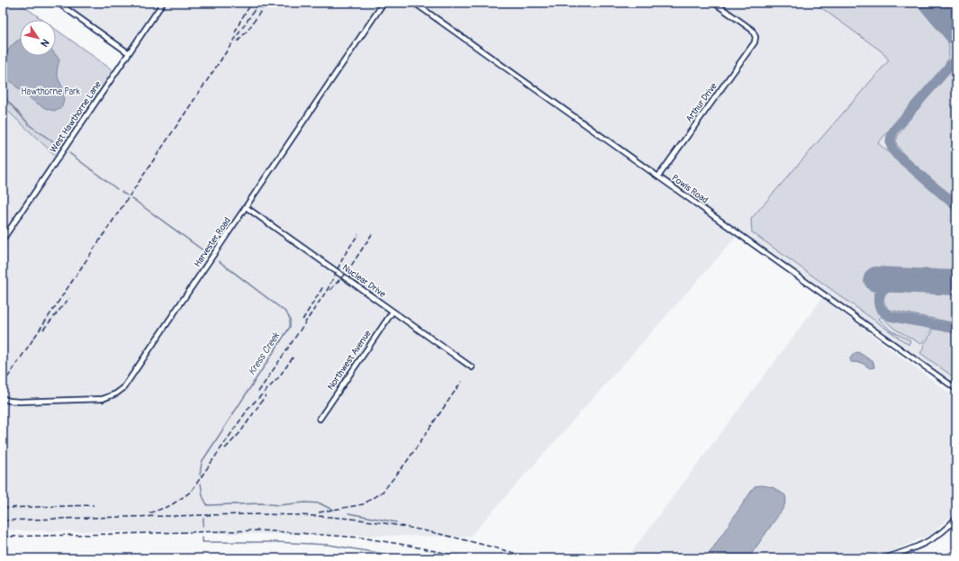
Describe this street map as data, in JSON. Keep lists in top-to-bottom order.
{
  "streets": {
    "street": [
      "Arthur Drive",
      "West Hawthorne Lane",
      "Powis Road",
      "Harvester Road",
      "Nuclear Drive",
      "Northwest Avenue"
    ]
  },
  "crossings": [
    ["Arthur Drive", "Powis Road"],
    ["Harvester Road", "Nuclear Drive"],
    ["Nuclear Drive", "Northwest Avenue"]
  ],
  "water": ["Kress Creek"],
  "parks": ["Hawthorne Park"],
  "north": "bottom right"
}
